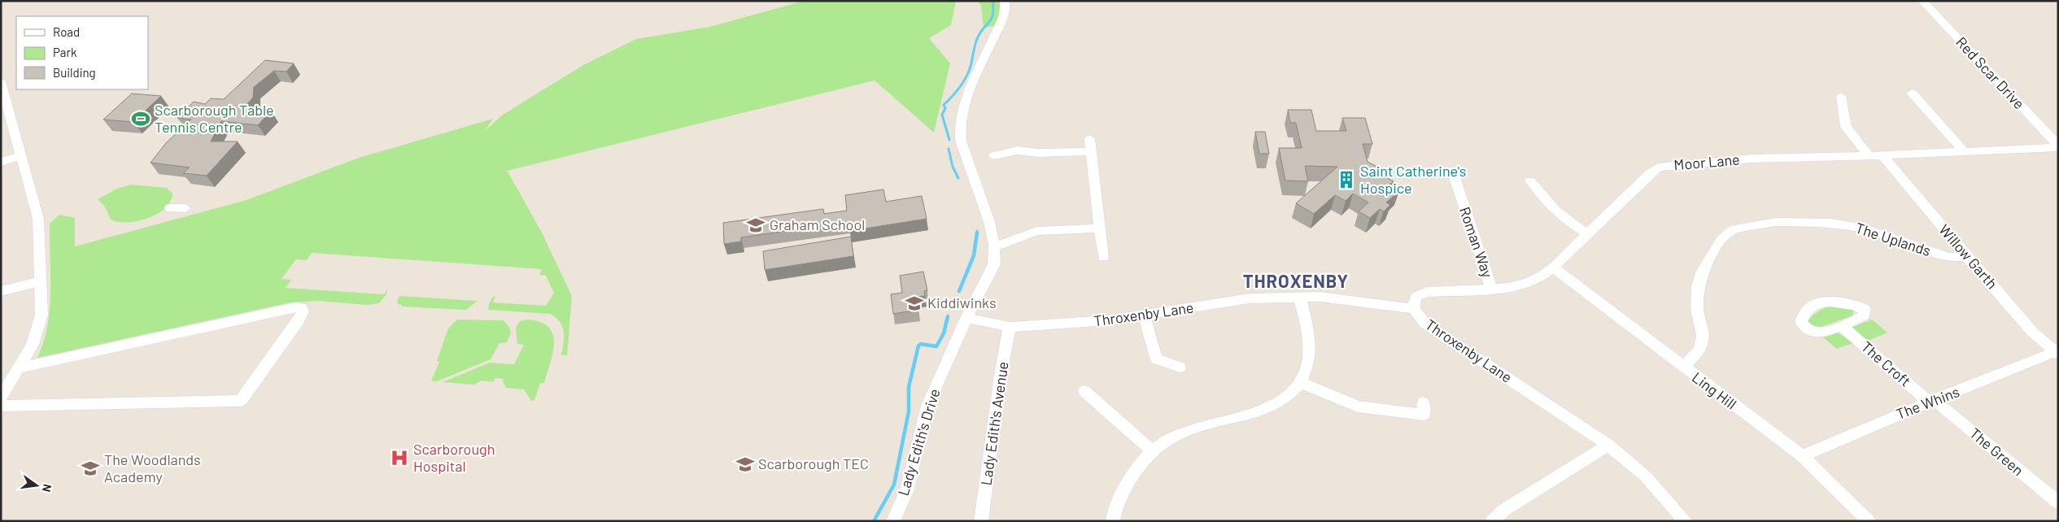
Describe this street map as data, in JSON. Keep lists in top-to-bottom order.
{
  "streets": {
    "street": [
      "Red Scar Drive",
      "Moor Lane",
      "The Uplands",
      "Roman Way",
      "Willow Garth",
      "Throxenby Lane",
      "The Croft",
      "Ling Hill",
      "The Whins",
      "Lady Edith's Avenue",
      "Lady Edith's Drive",
      "The Green"
    ]
  },
  "crossings": [
    ["Red Scar Drive", "Moor Lane"],
    ["Moor Lane", "Roman Way"],
    ["Moor Lane", "Willow Garth"],
    ["Moor Lane", "Throxenby Lane"],
    ["Moor Lane", "Ling Hill"],
    ["The Uplands", "Willow Garth"],
    ["The Uplands", "Ling Hill"],
    ["Willow Garth", "The Whins"],
    ["Throxenby Lane", "Lady Edith's Avenue"],
    ["Throxenby Lane", "Lady Edith's Drive"],
    ["The Croft", "The Whins"],
    ["The Croft", "The Green"],
    ["Ling Hill", "The Whins"],
    ["The Whins", "The Green"]
  ],
  "districts": ["THROXENBY"],
  "places": {
    "sports": ["Scarborough Table Tennis Centre"],
    "building": ["Saint Catherine's Hospice"],
    "school or university": [
      "Graham School",
      "Kiddiwinks",
      "Scarborough TEC",
      "The Woodlands Academy"
    ],
    "hospital": ["Scarborough Hospital"]
  },
  "legend": ["Road", "Park", "Building"],
  "north": "right"
}
